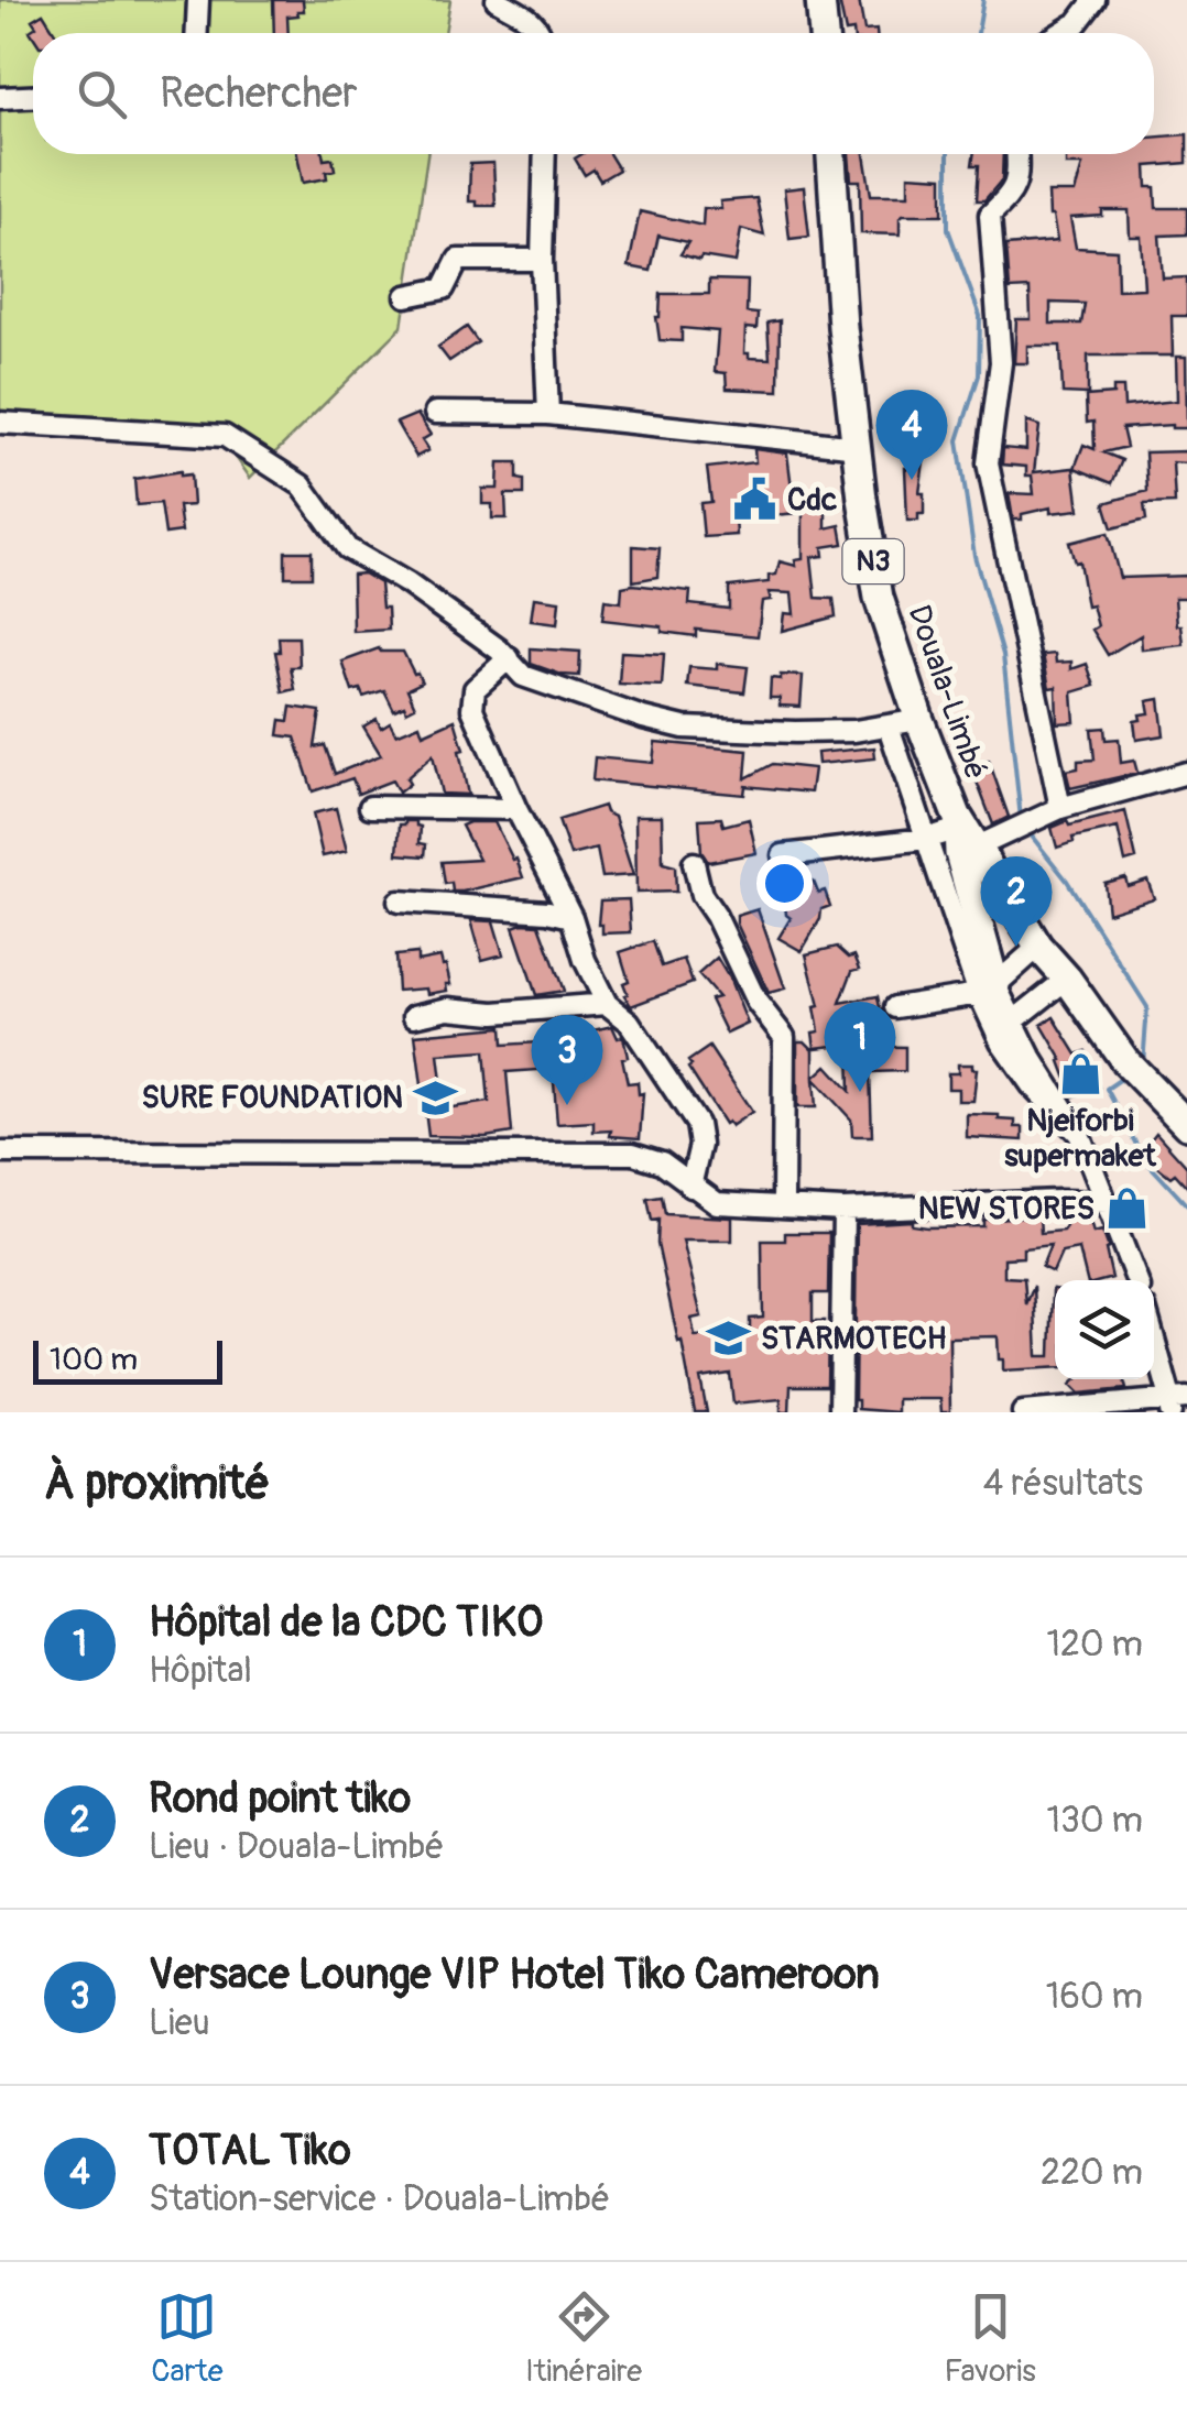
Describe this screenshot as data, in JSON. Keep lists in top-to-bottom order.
{
  "streets": {
    "highway": ["N3", "Douala-Limbé"]
  },
  "places": {
    "public building": ["Cdc"],
    "shop": ["Njeiforbi supermaket", "NEW STORES"],
    "school or university": ["SURE FOUNDATION", "STARMOTECH"]
  },
  "scale_bar": "100 m",
  "page": {
    "search": "Rechercher",
    "pins": [
      "4",
      "2",
      "1",
      "3"
    ],
    "scale": "100 m",
    "heading": ["À proximité", "4 résultats"],
    "list": [
      {
        "mark": "1",
        "name": "Hôpital de la CDC TIKO",
        "note": "Hôpital",
        "value": "120 m"
      },
      {
        "mark": "2",
        "name": "Rond point tiko",
        "note": "Lieu · Douala-Limbé",
        "value": "130 m"
      },
      {
        "mark": "3",
        "name": "Versace Lounge VIP Hotel Tiko Cameroon",
        "note": "Lieu",
        "value": "160 m"
      },
      {
        "mark": "4",
        "name": "TOTAL Tiko",
        "note": "Station-service · Douala-Limbé",
        "value": "220 m"
      }
    ],
    "nav": ["Carte", "Itinéraire", "Favoris"]
  }
}
